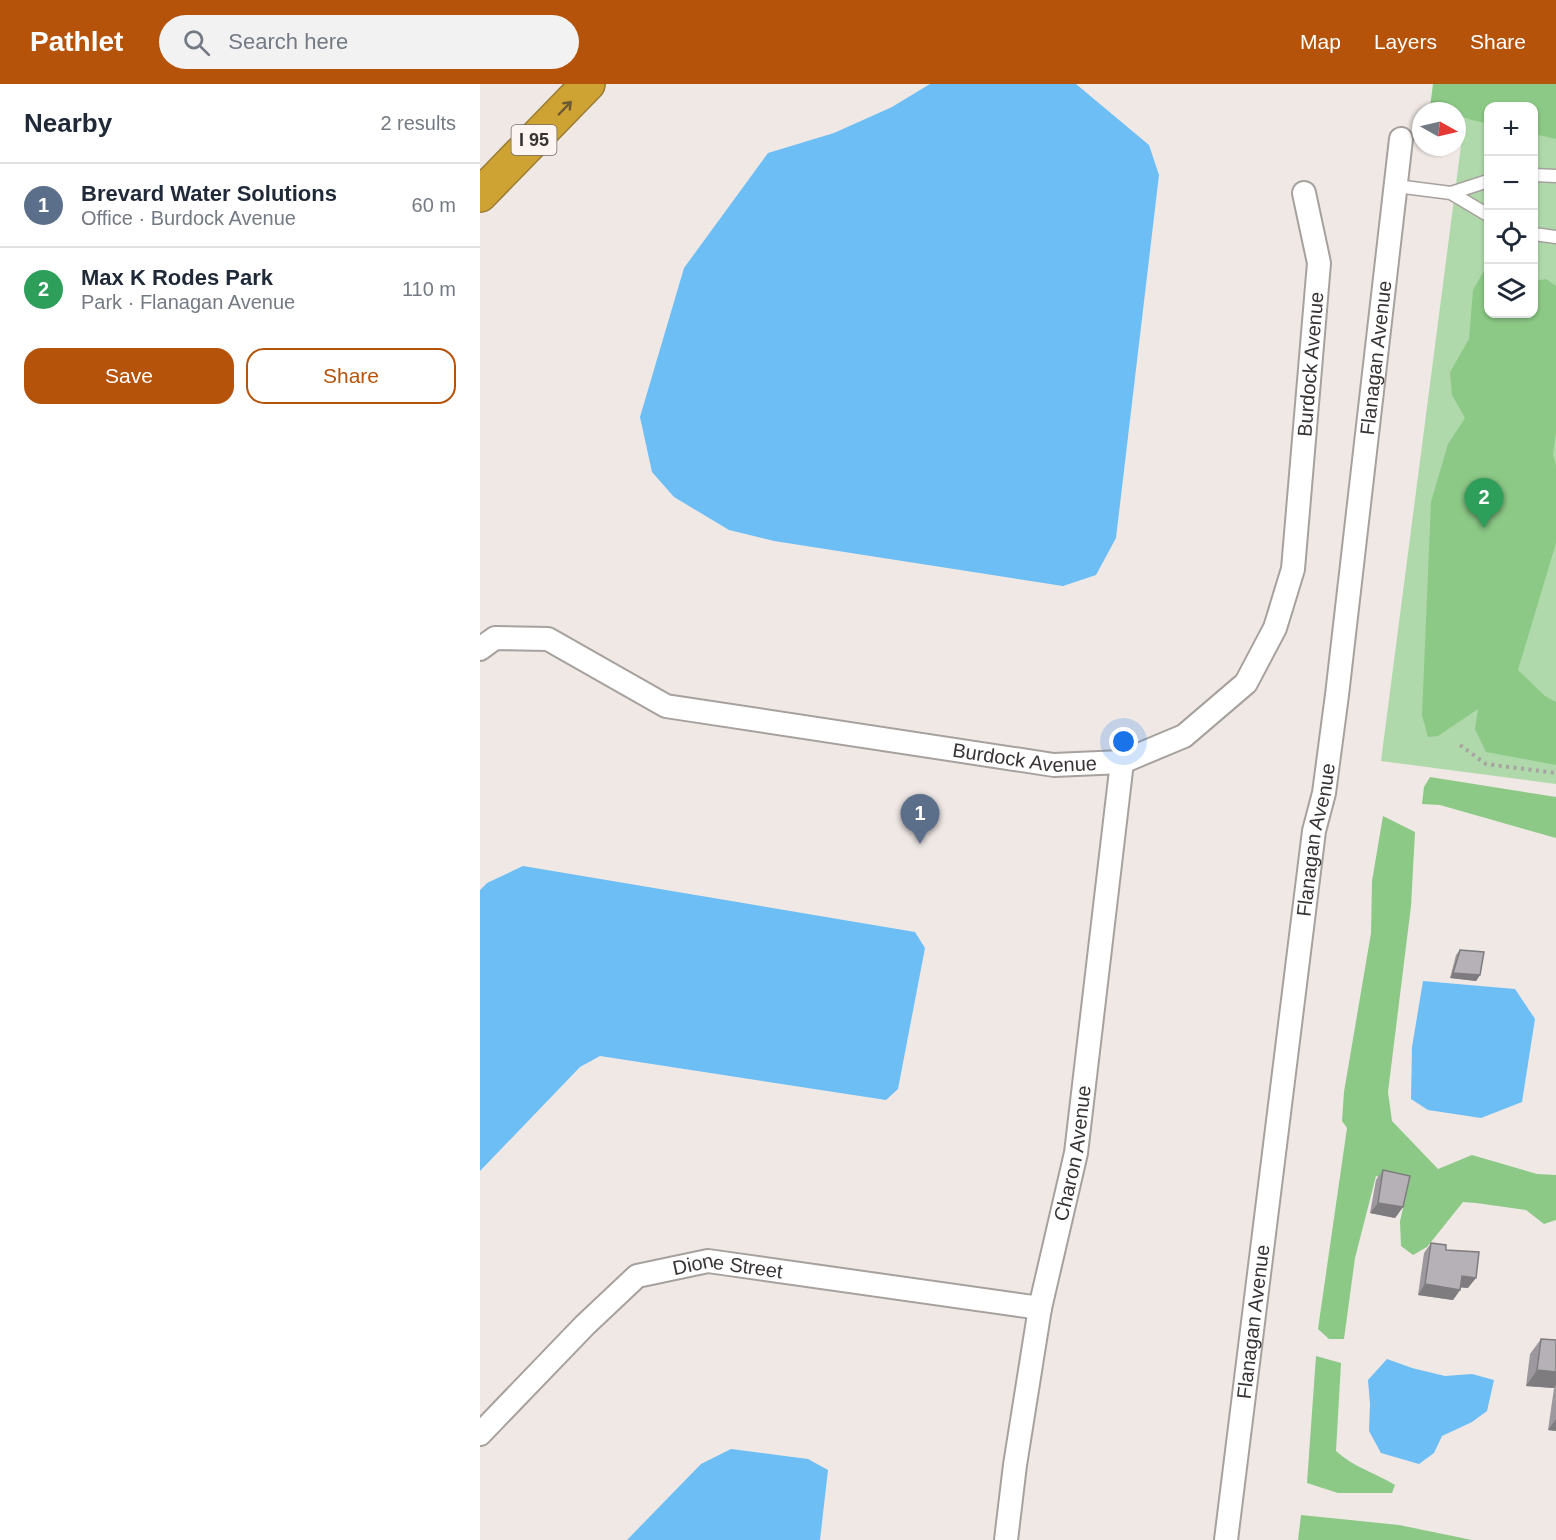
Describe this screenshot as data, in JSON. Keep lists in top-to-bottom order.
{
  "streets": {
    "highway": ["I 95"],
    "street": [
      "Flanagan Avenue",
      "Burdock Avenue",
      "Charon Avenue",
      "Dione Street"
    ]
  },
  "crossings": [
    ["Burdock Avenue", "Charon Avenue"],
    ["Charon Avenue", "Dione Street"]
  ],
  "north": "right",
  "page": {
    "header": "Pathlet",
    "search": "Search here",
    "nav": ["Map", "Layers", "Share"],
    "heading": ["Nearby", "2 results"],
    "map_buttons": ["+", "−"],
    "list": [
      {
        "mark": "1",
        "name": "Brevard Water Solutions",
        "note": "Office · Burdock Avenue",
        "value": "60 m"
      },
      {
        "mark": "2",
        "name": "Max K Rodes Park",
        "note": "Park · Flanagan Avenue",
        "value": "110 m"
      }
    ],
    "buttons": ["Save", "Share"],
    "pins": ["2", "1"]
  }
}
